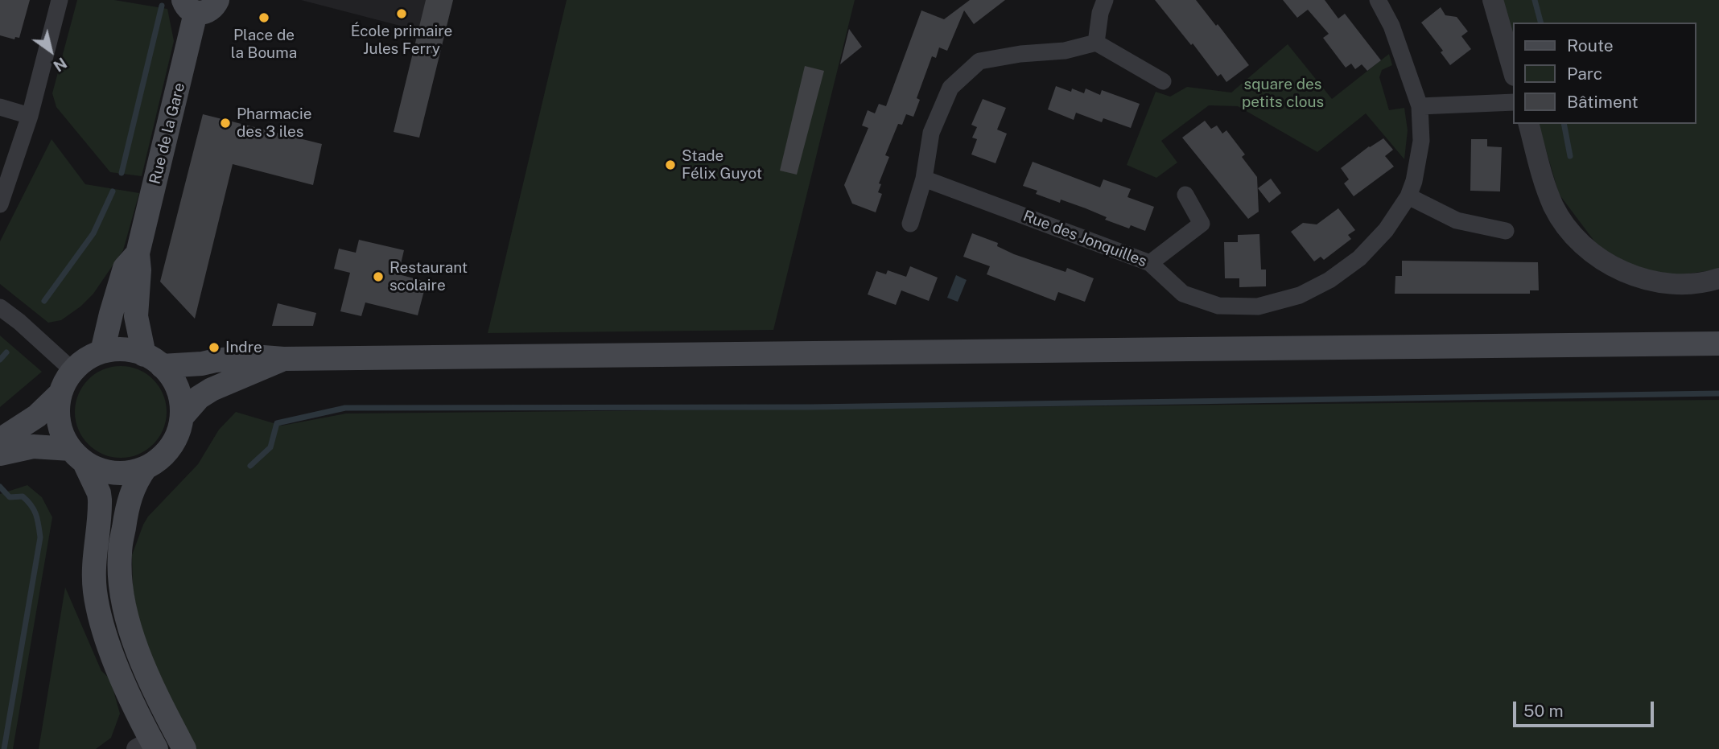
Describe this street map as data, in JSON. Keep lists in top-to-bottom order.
{
  "streets": {
    "main road": ["Rue de la Gare"],
    "street": ["Rue des Jonquilles"]
  },
  "parks": ["square des petits clous"],
  "places": [
    "École primaire Jules Ferry",
    "Place de la Bouma",
    "Pharmacie des 3 iles",
    "Stade Félix Guyot",
    "Restaurant scolaire",
    "Indre"
  ],
  "legend": ["Route", "Parc", "Bâtiment"],
  "scale_bar": "50 m",
  "north": "bottom right"
}
